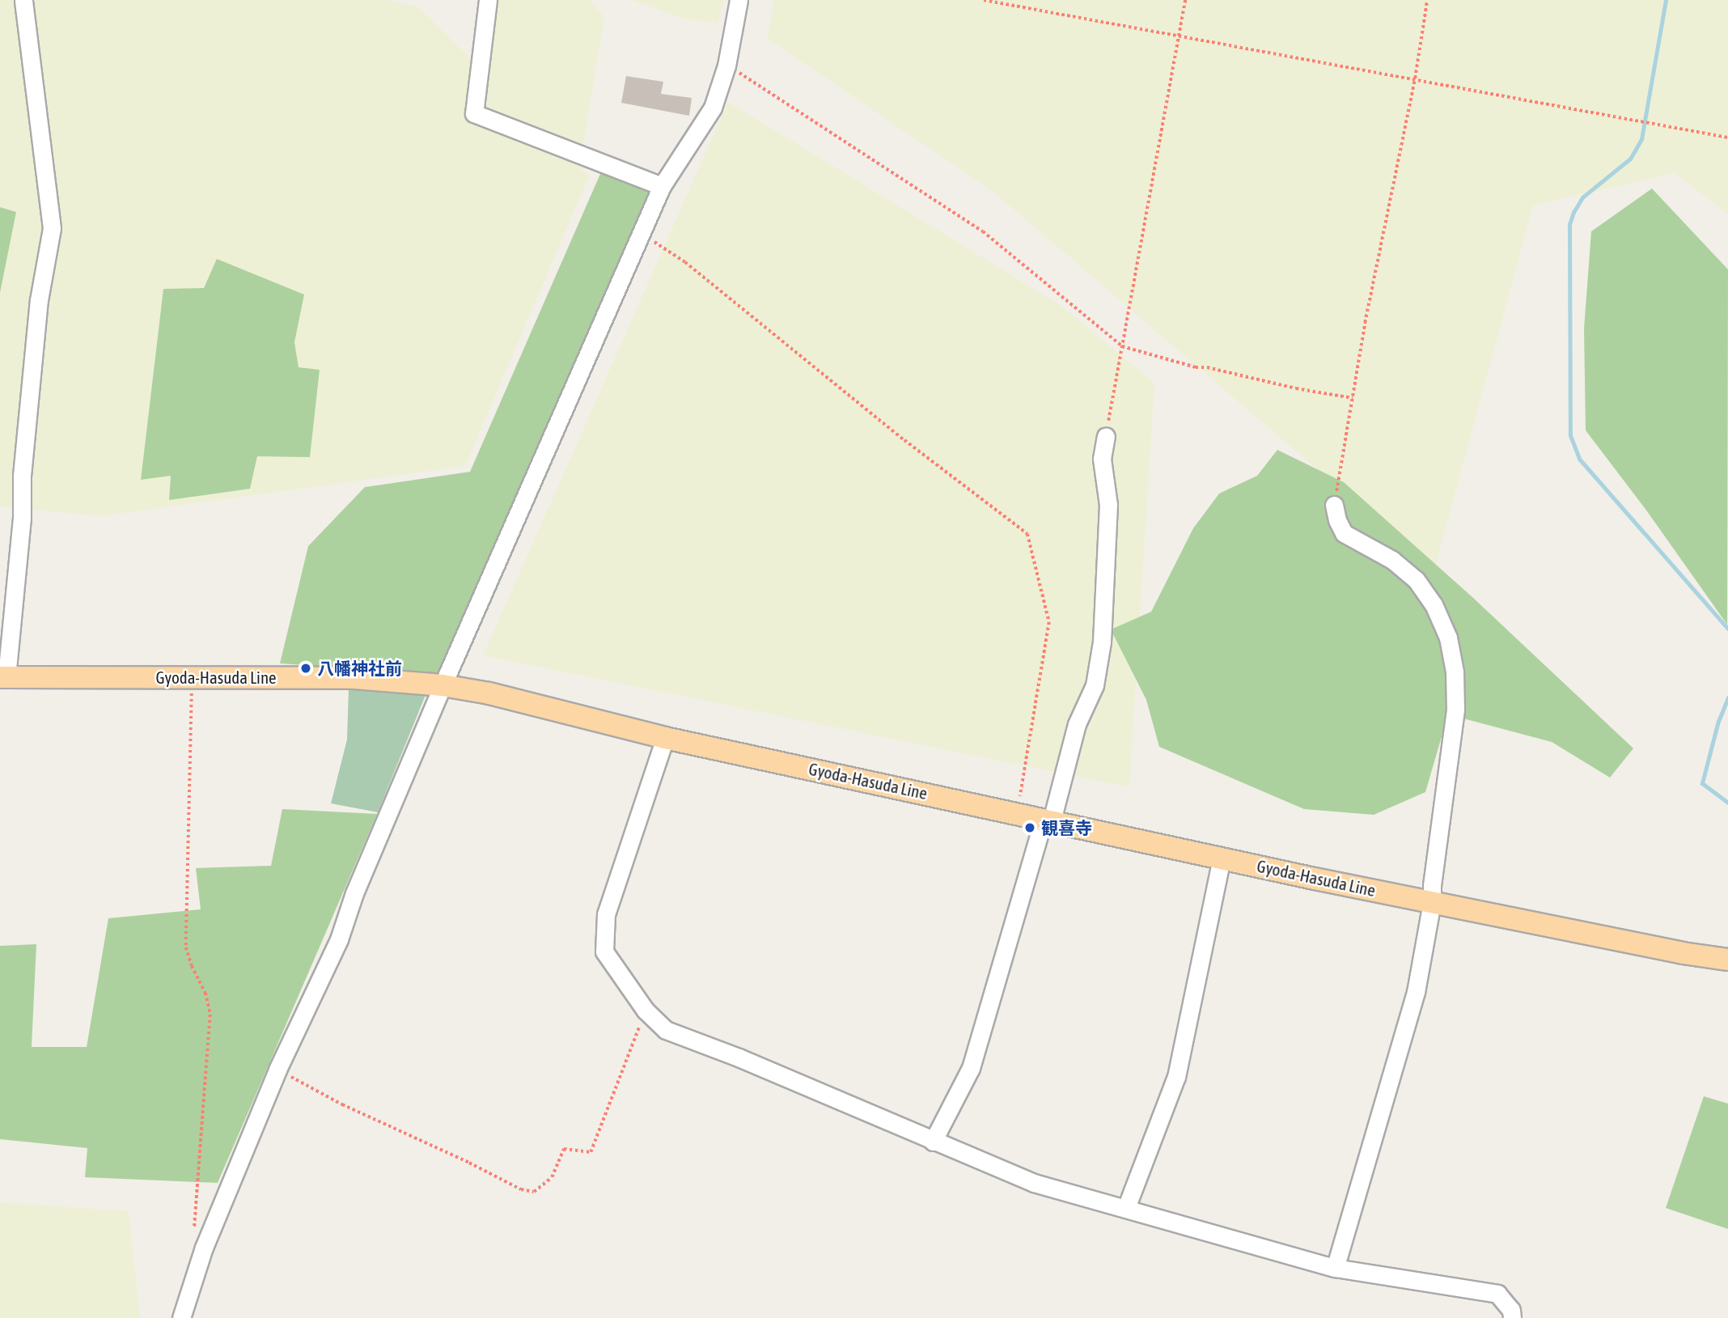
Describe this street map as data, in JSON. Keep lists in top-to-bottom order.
{
  "streets": {
    "main road": ["Gyoda-Hasuda Line"]
  },
  "places": ["八幡神社前", "観喜寺"]
}
